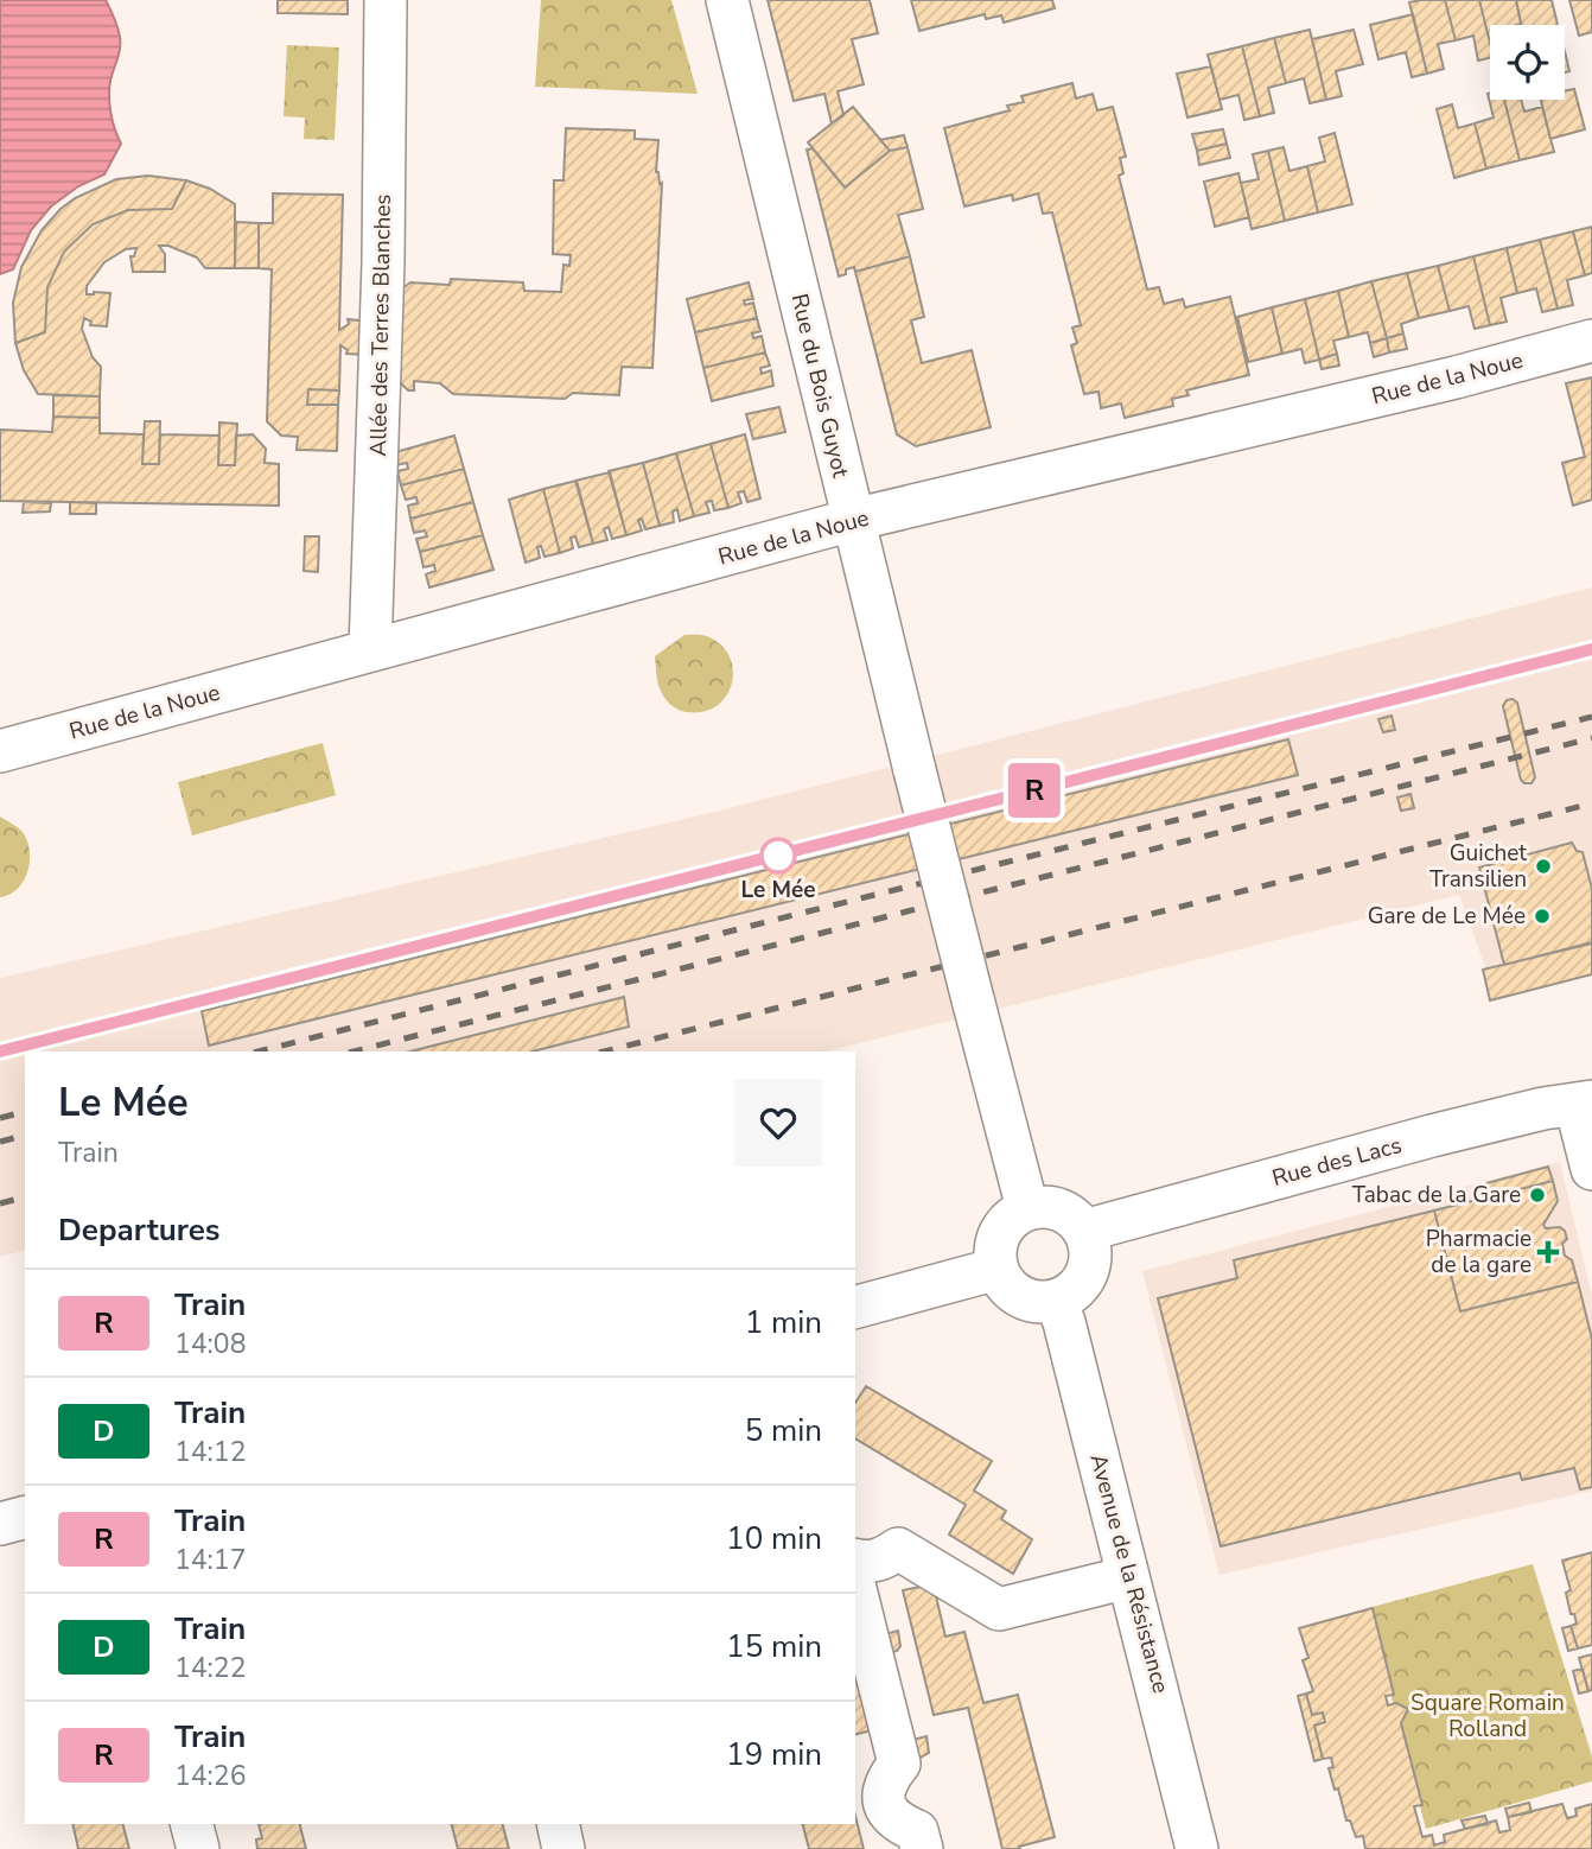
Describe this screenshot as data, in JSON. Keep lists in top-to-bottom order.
{
  "streets": {
    "street": [
      "Allée des Terres Blanches",
      "Rue de la Noue",
      "Rue du Bois Guyot",
      "Rue des Lacs",
      "Avenue de la Résistance"
    ]
  },
  "crossings": [
    ["Allée des Terres Blanches", "Rue de la Noue"],
    ["Rue de la Noue", "Rue du Bois Guyot"],
    ["Rue du Bois Guyot", "Rue des Lacs"],
    ["Rue du Bois Guyot", "Avenue de la Résistance"],
    ["Rue des Lacs", "Avenue de la Résistance"]
  ],
  "parks": ["Square Romain Rolland"],
  "places": {
    "other": [
      "Le Mée",
      "Guichet Transilien",
      "Gare de Le Mée",
      "Tabac de la Gare"
    ],
    "health": ["Pharmacie de la gare"]
  },
  "page": {
    "on_map": "R",
    "heading": [
      ["Le Mée", "Train"],
      "Departures"
    ],
    "list": [
      {
        "mark": "R",
        "name": "Train",
        "note": "14:08",
        "value": "1 min"
      },
      {
        "mark": "D",
        "name": "Train",
        "note": "14:12",
        "value": "5 min"
      },
      {
        "mark": "R",
        "name": "Train",
        "note": "14:17",
        "value": "10 min"
      },
      {
        "mark": "D",
        "name": "Train",
        "note": "14:22",
        "value": "15 min"
      },
      {
        "mark": "R",
        "name": "Train",
        "note": "14:26",
        "value": "19 min"
      }
    ]
  }
}
